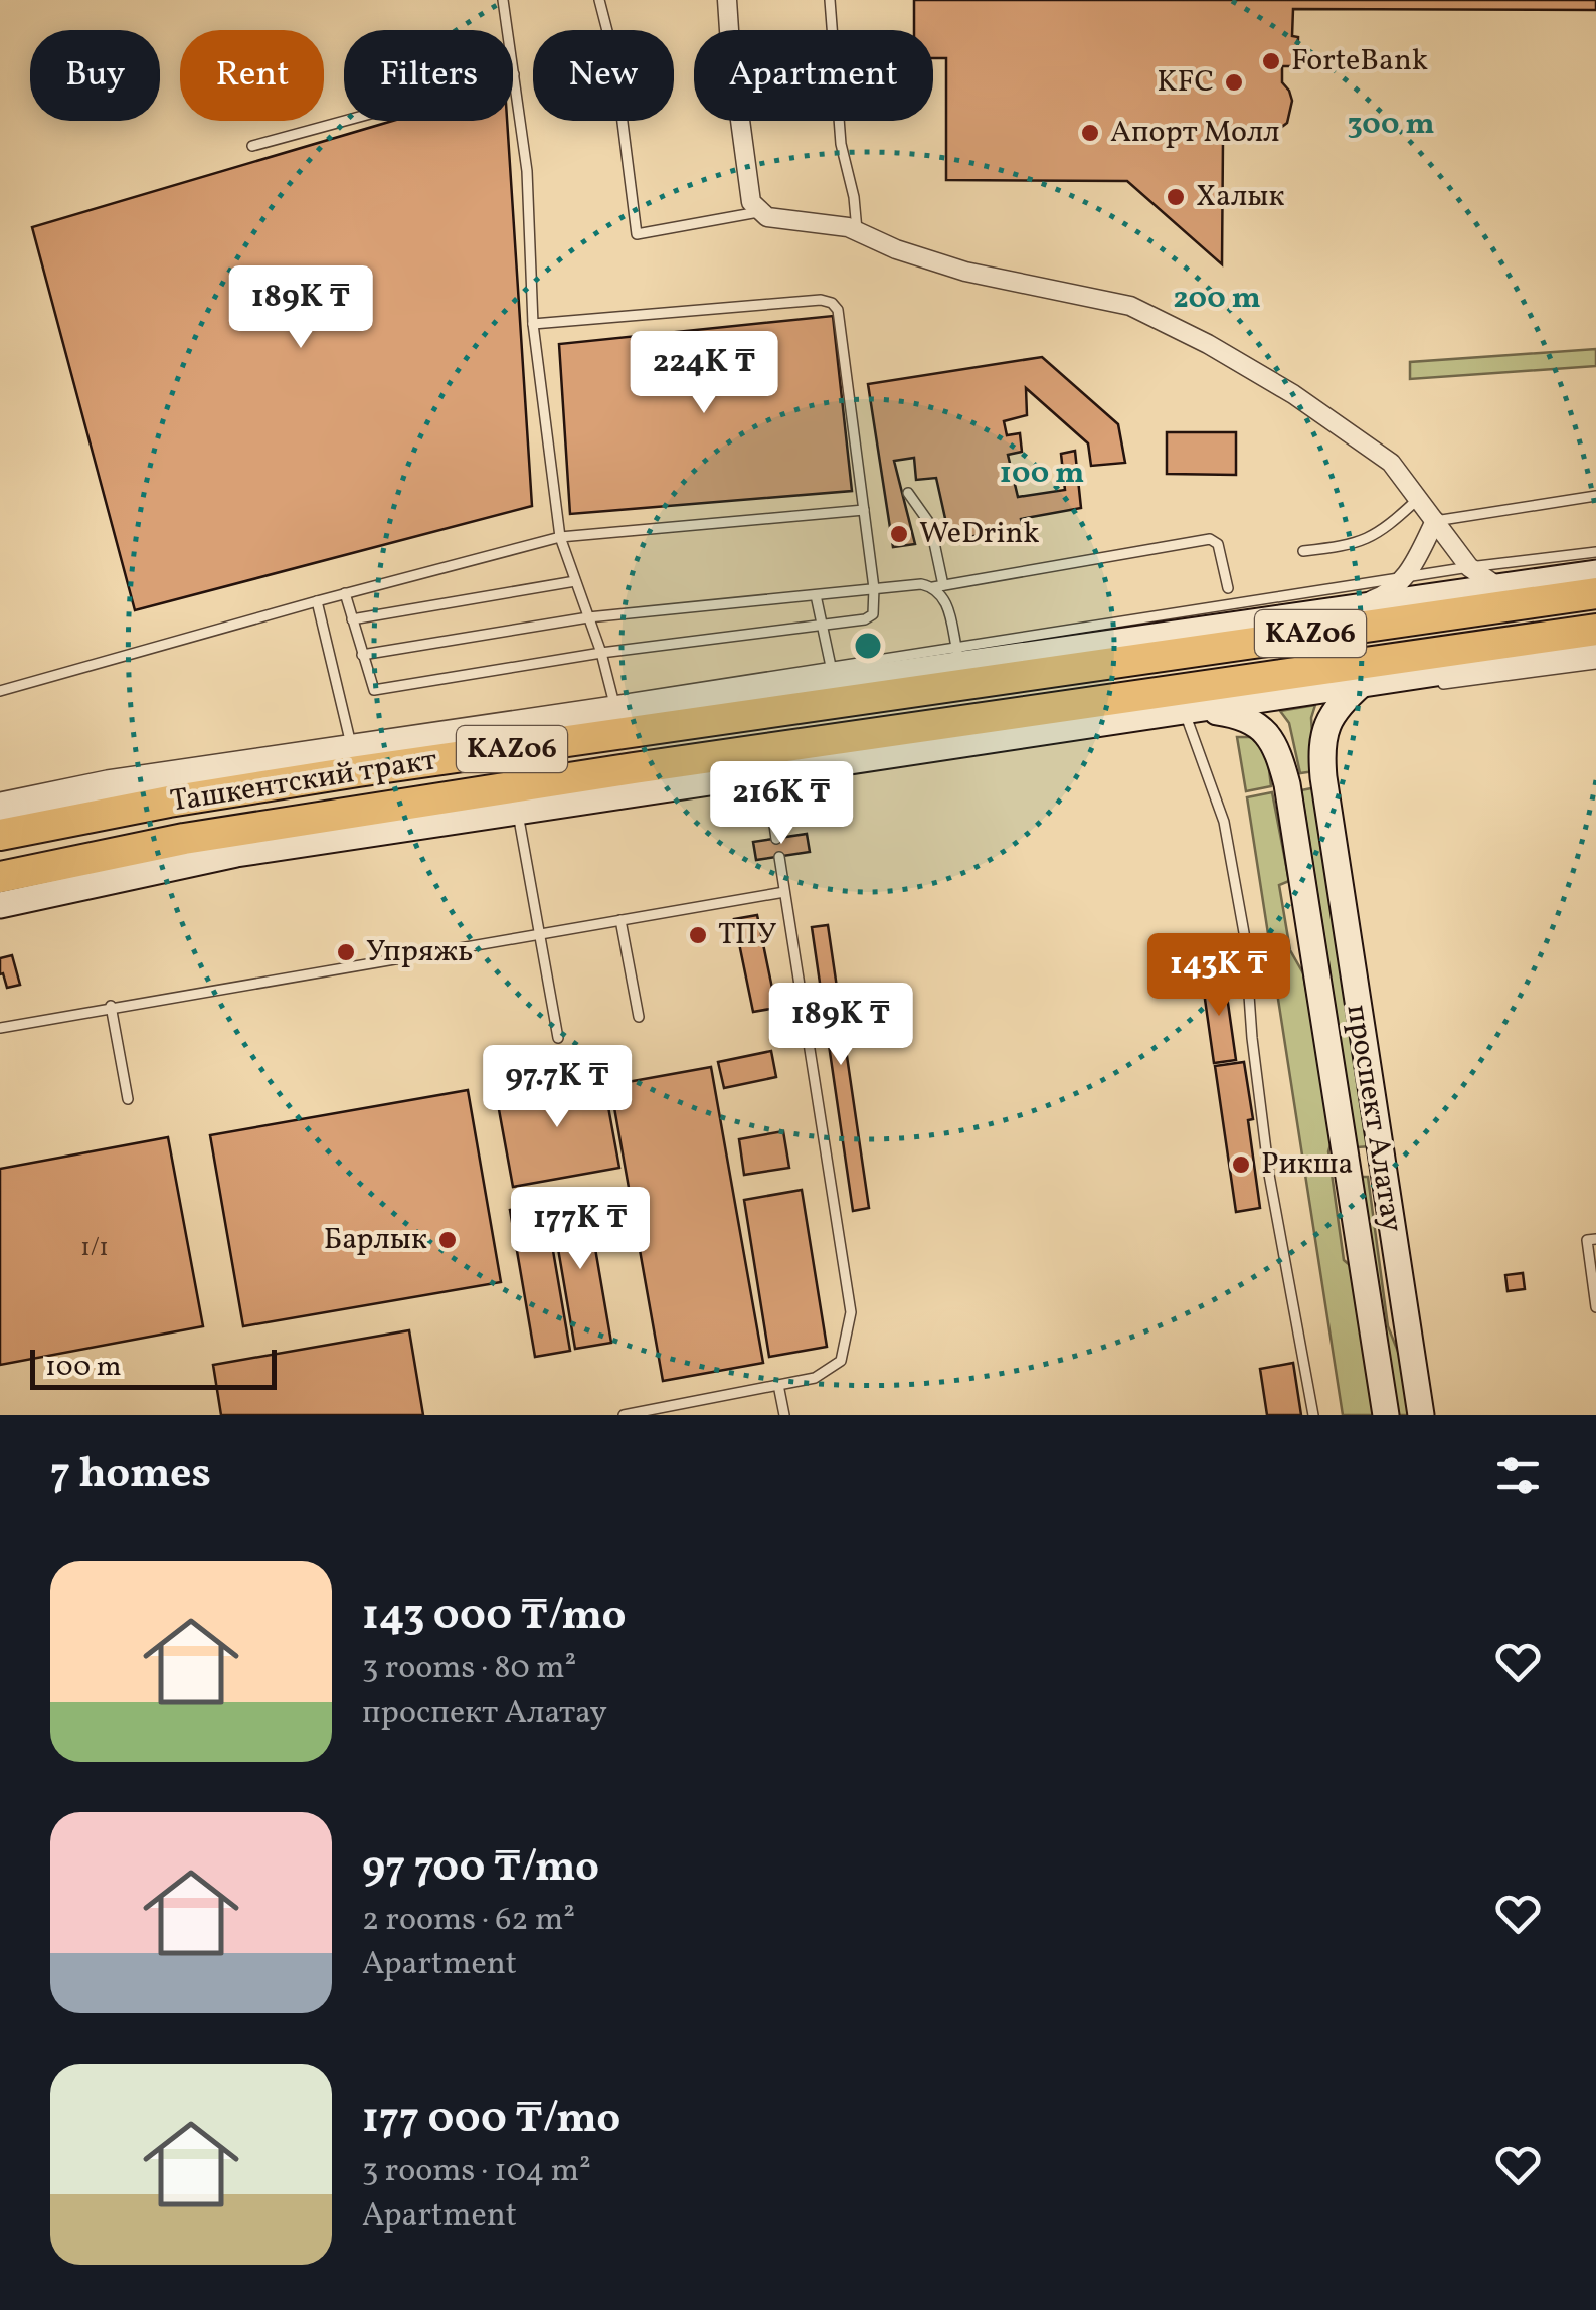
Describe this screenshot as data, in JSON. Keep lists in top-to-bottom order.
{
  "streets": {
    "highway": ["KАZ06", "Ташкентский тракт"],
    "main road": ["проспект Алатау"]
  },
  "crossings": [
    ["KАZ06", "проспект Алатау"]
  ],
  "places": [
    "ForteBank",
    "KFC",
    "Апорт Молл",
    "Халык",
    "WeDrink",
    "ТПУ",
    "Упряжь",
    "Рикша",
    "Барлык"
  ],
  "house_numbers": ["1/1"],
  "scale_bar": "100 m",
  "page": {
    "chip": [
      "Buy",
      "Rent",
      "Filters",
      "New",
      "Apartment"
    ],
    "price": [
      "189K ₸",
      "224K ₸",
      "216K ₸",
      "143K ₸",
      "189K ₸",
      "97.7K ₸",
      "177K ₸"
    ],
    "scale": "100 m",
    "heading": "7 homes",
    "list": [
      {
        "name": "143 000 ₸/mo",
        "note": "3 rooms · 80 m² · проспект Алатау"
      },
      {
        "name": "97 700 ₸/mo",
        "note": "2 rooms · 62 m² · Apartment"
      },
      {
        "name": "177 000 ₸/mo",
        "note": "3 rooms · 104 m² · Apartment"
      }
    ]
  },
  "rings": ["300 m", "200 m", "100 m"]
}
